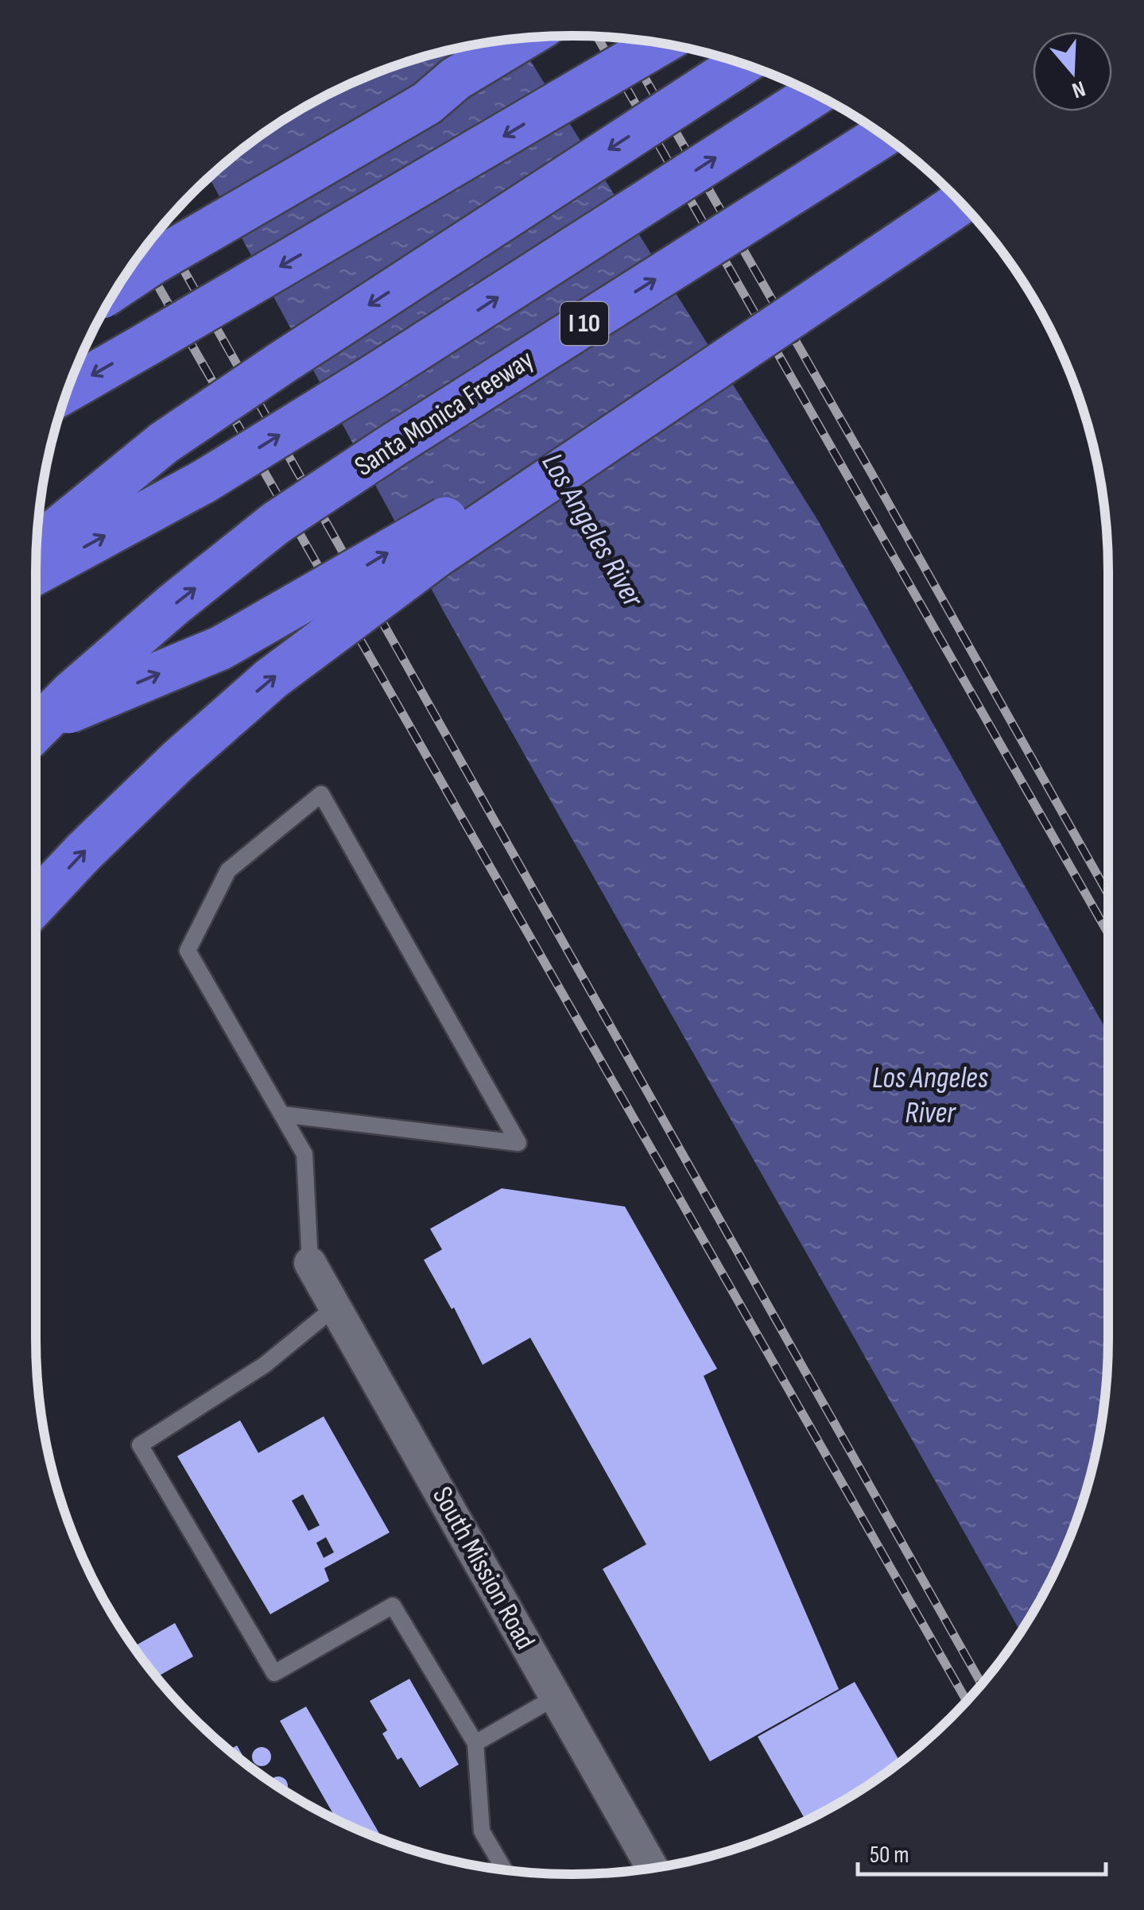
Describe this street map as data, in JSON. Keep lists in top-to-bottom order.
{
  "streets": {
    "highway": ["I 10", "Santa Monica Freeway"],
    "street": ["South Mission Road"]
  },
  "water": ["Los Angeles River"],
  "scale_bar": "50 m",
  "north": "bottom"
}
